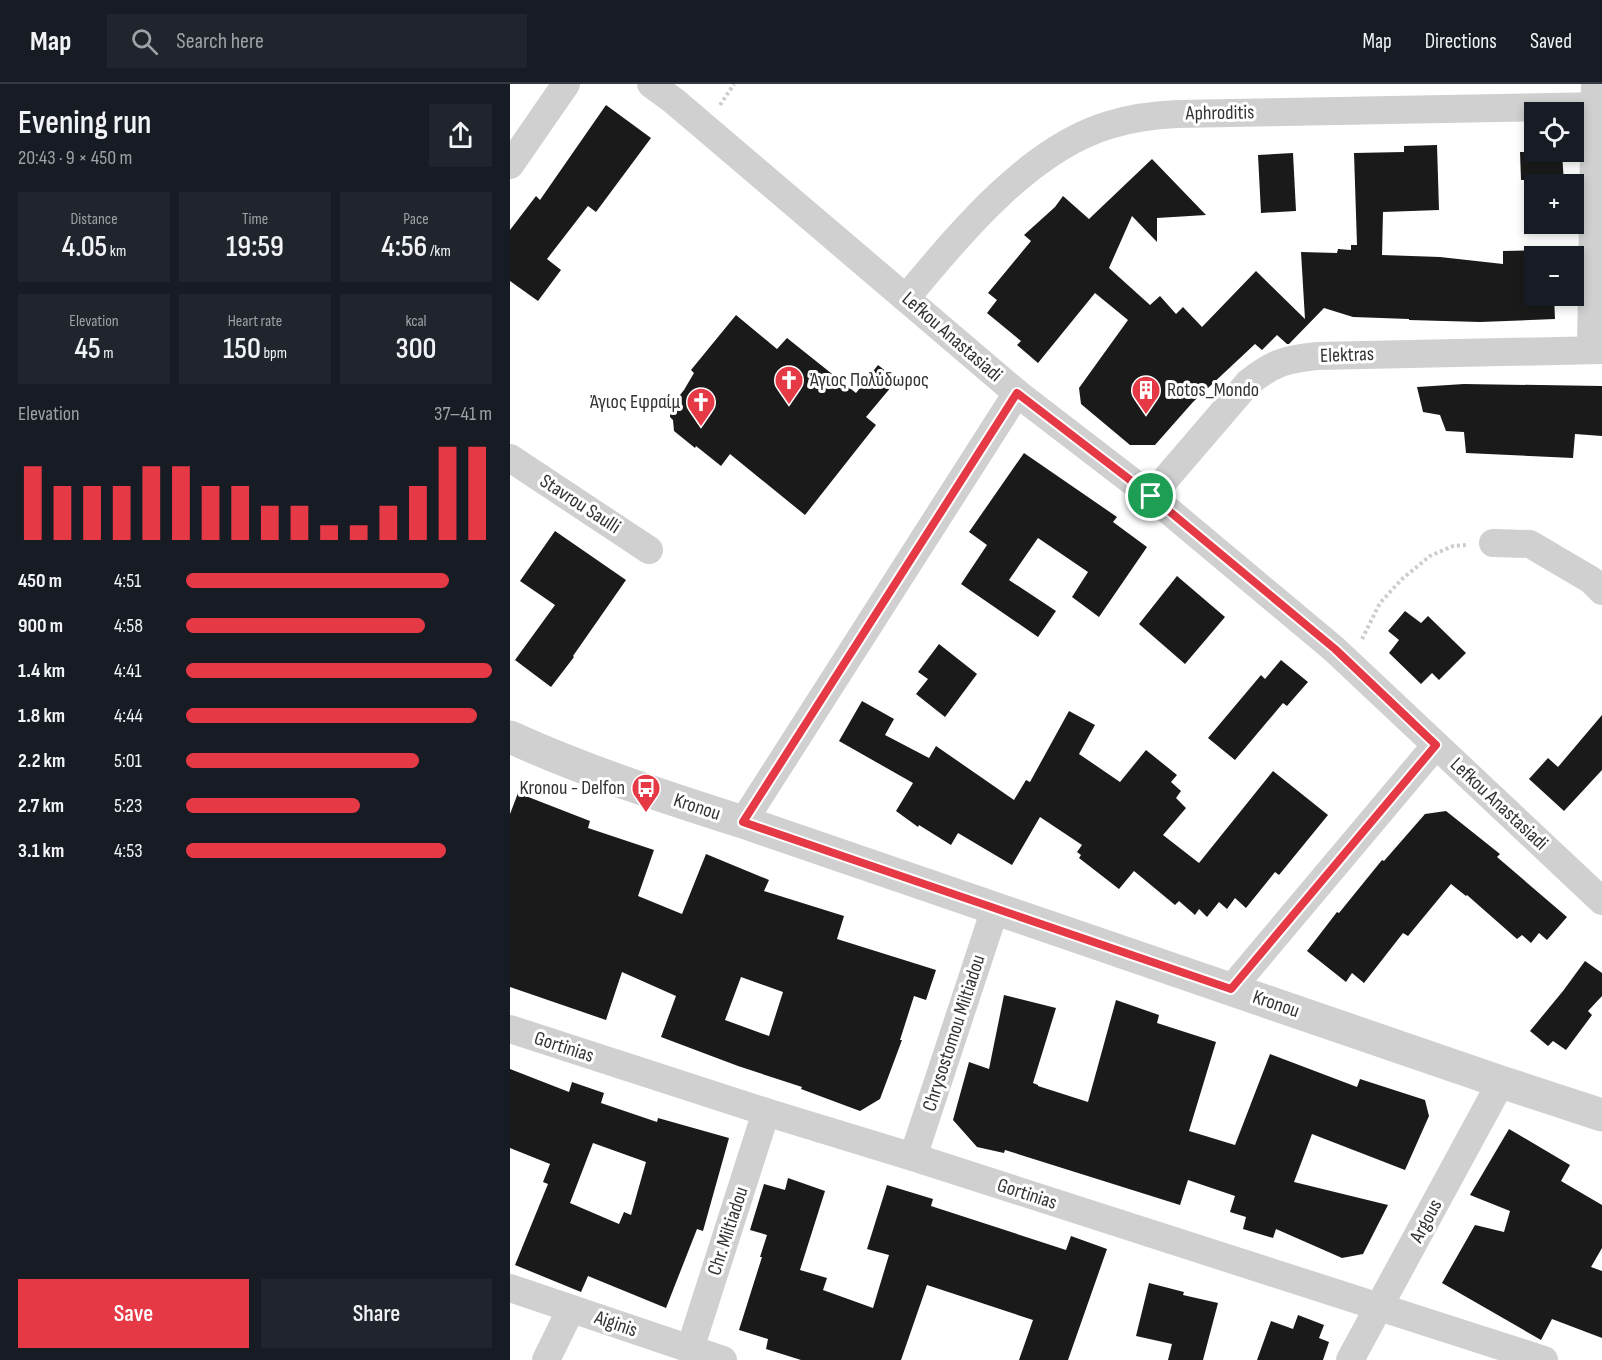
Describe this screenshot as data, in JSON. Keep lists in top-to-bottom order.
{
  "streets": {
    "street": [
      "Aphroditis",
      "Lefkou Anastasiadi",
      "Elektras",
      "Stavrou Saulli",
      "Kronou",
      "Chrysostomou Miltiadou",
      "Gortinias",
      "Argous",
      "Chr. Miltiadou",
      "Aiginis"
    ]
  },
  "crossings": [
    ["Aphroditis", "Lefkou Anastasiadi"],
    ["Lefkou Anastasiadi", "Elektras"],
    ["Kronou", "Chrysostomou Miltiadou"],
    ["Kronou", "Argous"],
    ["Chrysostomou Miltiadou", "Gortinias"],
    ["Gortinias", "Argous"],
    ["Gortinias", "Chr. Miltiadou"],
    ["Chr. Miltiadou", "Aiginis"]
  ],
  "places": {
    "church": ["Άγιος Πολύδωρος", "Άγιος Εφραίμ"],
    "building": ["Rotos_Mondo"],
    "bus stop": ["Kronou - Delfon"]
  },
  "page": {
    "header": "Map",
    "search": "Search here",
    "nav": ["Map", "Directions", "Saved"],
    "heading": ["Evening run", "20:43 · 9 × 450 m"],
    "map_buttons": ["+", "−"],
    "stats": [
      ["Distance", "4.05 km"],
      ["Time", "19:59"],
      ["Pace", "4:56 /km"],
      ["Elevation", "45 m"],
      ["Heart rate", "150 bpm"],
      ["kcal", "300"]
    ],
    "chart": ["Elevation", "37–41 m"],
    "list": [
      {
        "name": "450 m",
        "note": "4:51"
      },
      {
        "name": "900 m",
        "note": "4:58"
      },
      {
        "name": "1.4 km",
        "note": "4:41"
      },
      {
        "name": "1.8 km",
        "note": "4:44"
      },
      {
        "name": "2.2 km",
        "note": "5:01"
      },
      {
        "name": "2.7 km",
        "note": "5:23"
      },
      {
        "name": "3.1 km",
        "note": "4:53"
      }
    ],
    "buttons": ["Save", "Share"]
  }
}
